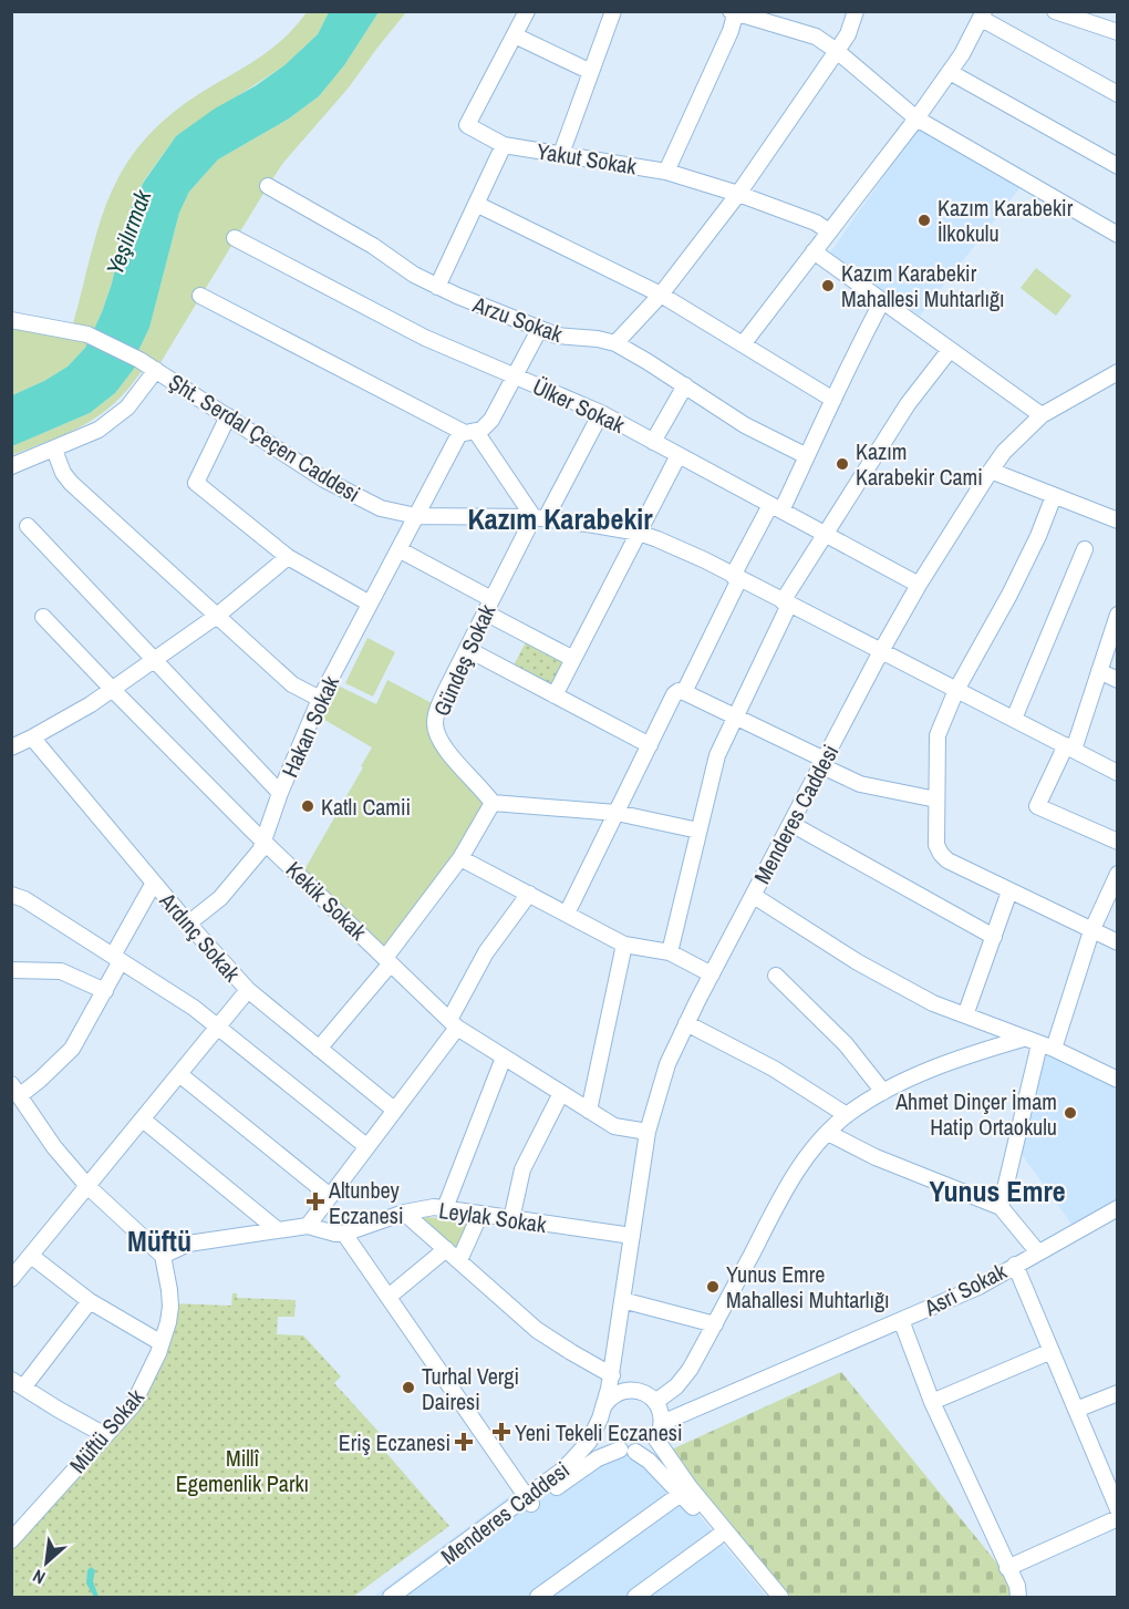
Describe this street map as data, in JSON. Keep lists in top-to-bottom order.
{
  "streets": {
    "street": [
      "Yakut Sokak",
      "Arzu Sokak",
      "Ülker Sokak",
      "Şht. Serdal Çeçen Caddesi",
      "Gündeş Sokak",
      "Hakan Sokak",
      "Menderes Caddesi",
      "Kekik Sokak",
      "Ardınç Sokak",
      "Leylak Sokak",
      "Asri Sokak",
      "Müftü Sokak"
    ]
  },
  "crossings": [
    ["Arzu Sokak", "Hakan Sokak"],
    ["Ülker Sokak", "Gündeş Sokak"],
    ["Ülker Sokak", "Hakan Sokak"],
    ["Ülker Sokak", "Menderes Caddesi"],
    ["Şht. Serdal Çeçen Caddesi", "Gündeş Sokak"],
    ["Şht. Serdal Çeçen Caddesi", "Hakan Sokak"],
    ["Şht. Serdal Çeçen Caddesi", "Menderes Caddesi"],
    ["Hakan Sokak", "Kekik Sokak"],
    ["Hakan Sokak", "Ardınç Sokak"],
    ["Menderes Caddesi", "Kekik Sokak"],
    ["Menderes Caddesi", "Leylak Sokak"],
    ["Menderes Caddesi", "Asri Sokak"]
  ],
  "districts": ["Kazım Karabekir", "Yunus Emre", "Müftü"],
  "water": ["Yeşilırmak"],
  "parks": ["Millî Egemenlik Parkı"],
  "places": {
    "other": [
      "Kazım Karabekir İlkokulu",
      "Kazım Karabekir Mahallesi Muhtarlığı",
      "Kazım Karabekir Cami",
      "Katlı Camii",
      "Ahmet Dinçer İmam Hatip Ortaokulu",
      "Yunus Emre Mahallesi Muhtarlığı",
      "Turhal Vergi Dairesi"
    ],
    "health": ["Altunbey Eczanesi", "Yeni Tekeli Eczanesi", "Eriş Eczanesi"]
  },
  "north": "bottom left"
}
